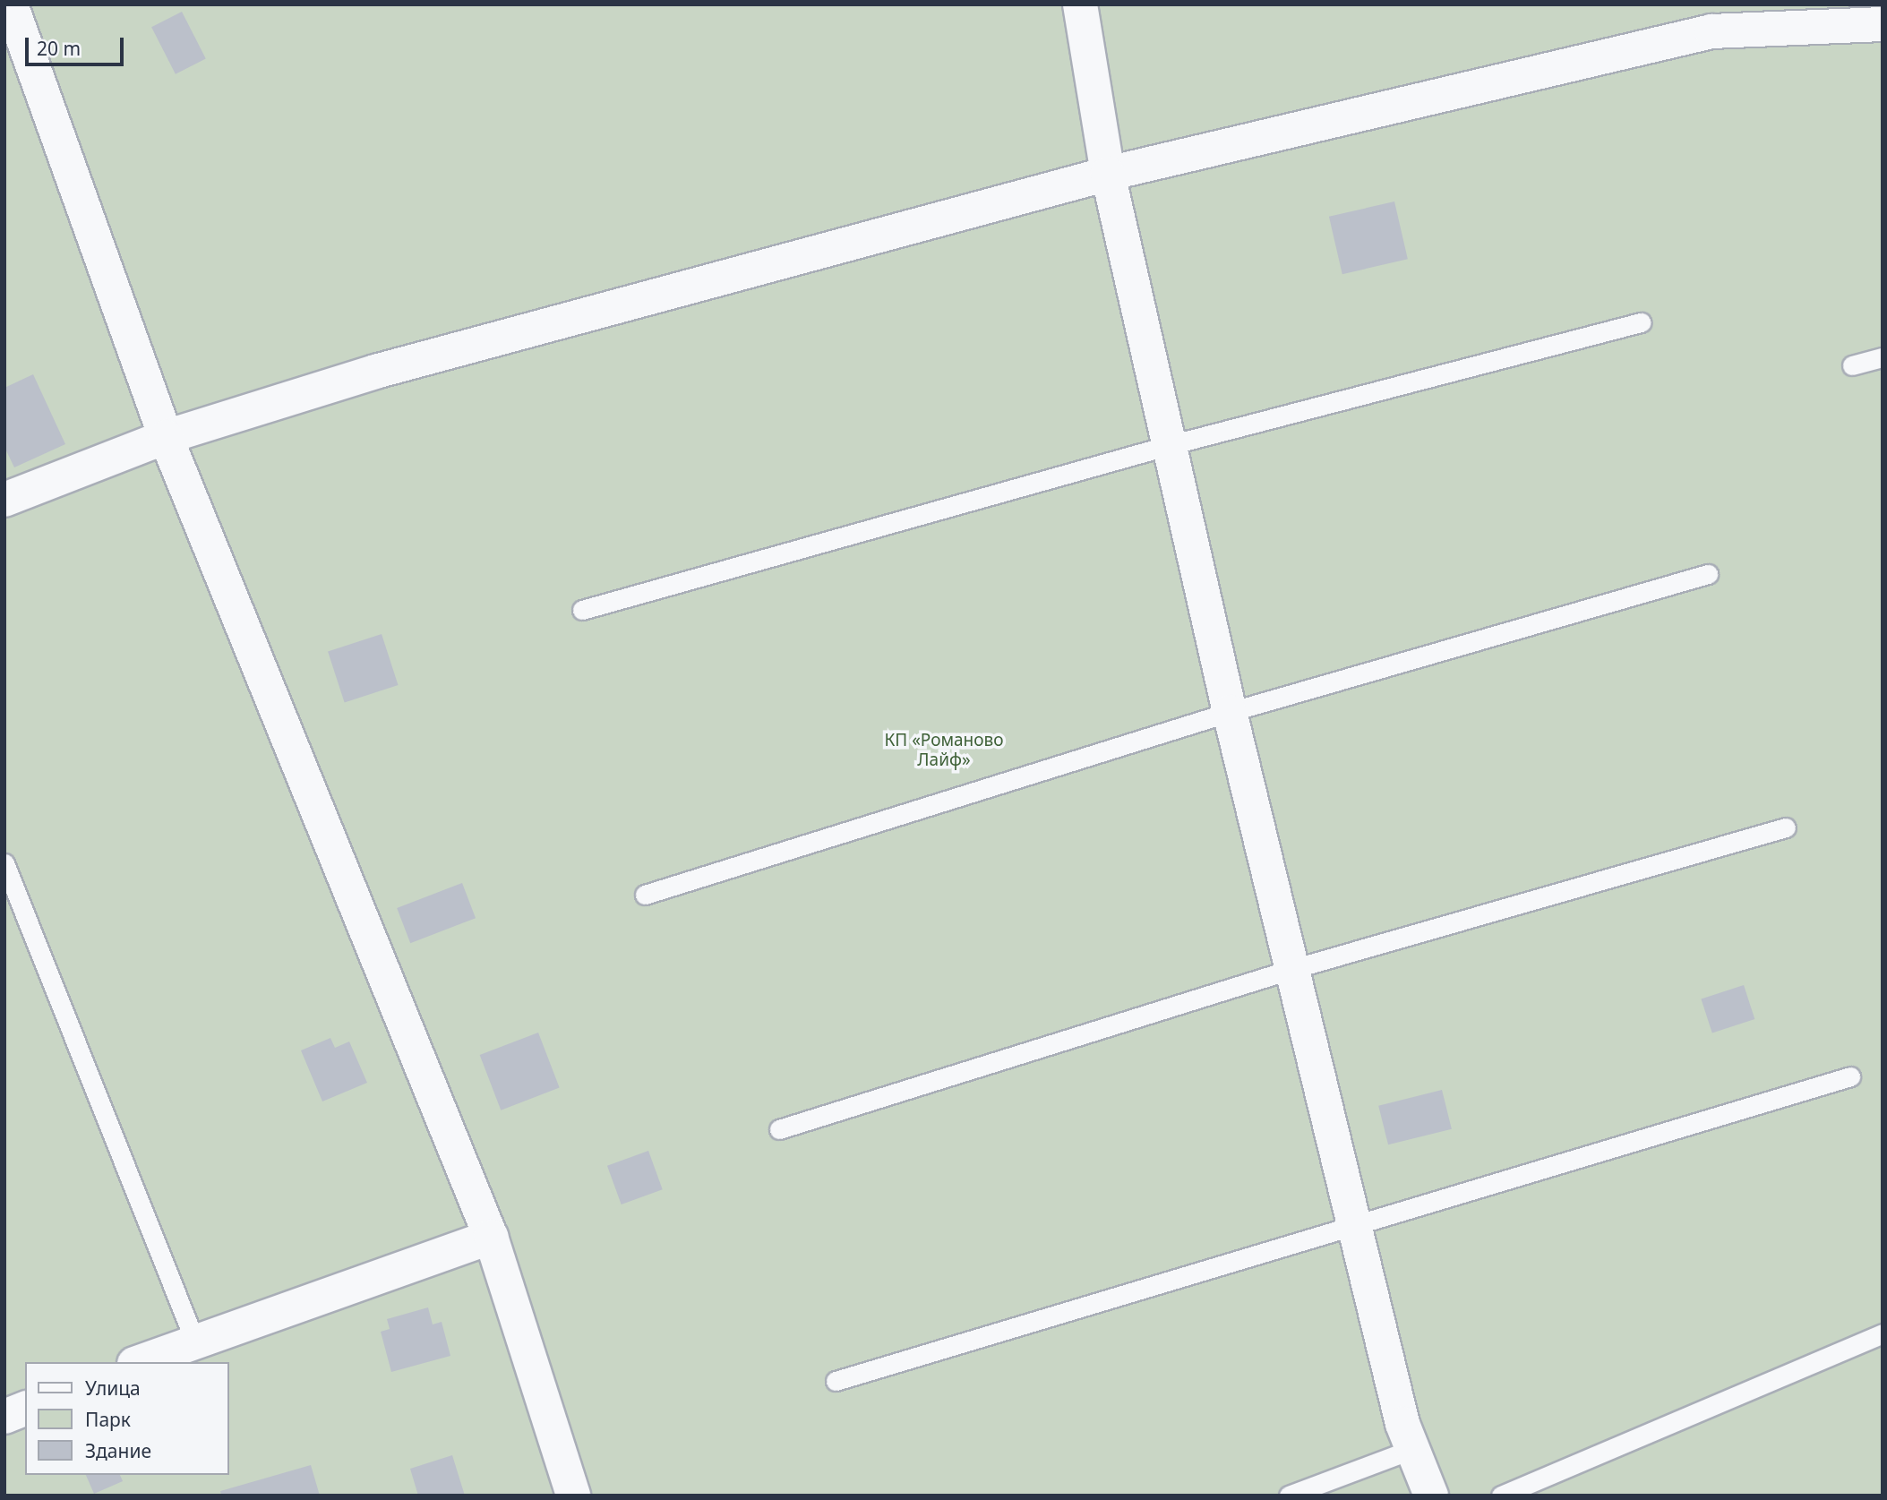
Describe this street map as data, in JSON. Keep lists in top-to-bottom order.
{
  "parks": ["КП «Романово Лайф»"],
  "legend": ["Улица", "Парк", "Здание"],
  "scale_bar": "20 m"
}
